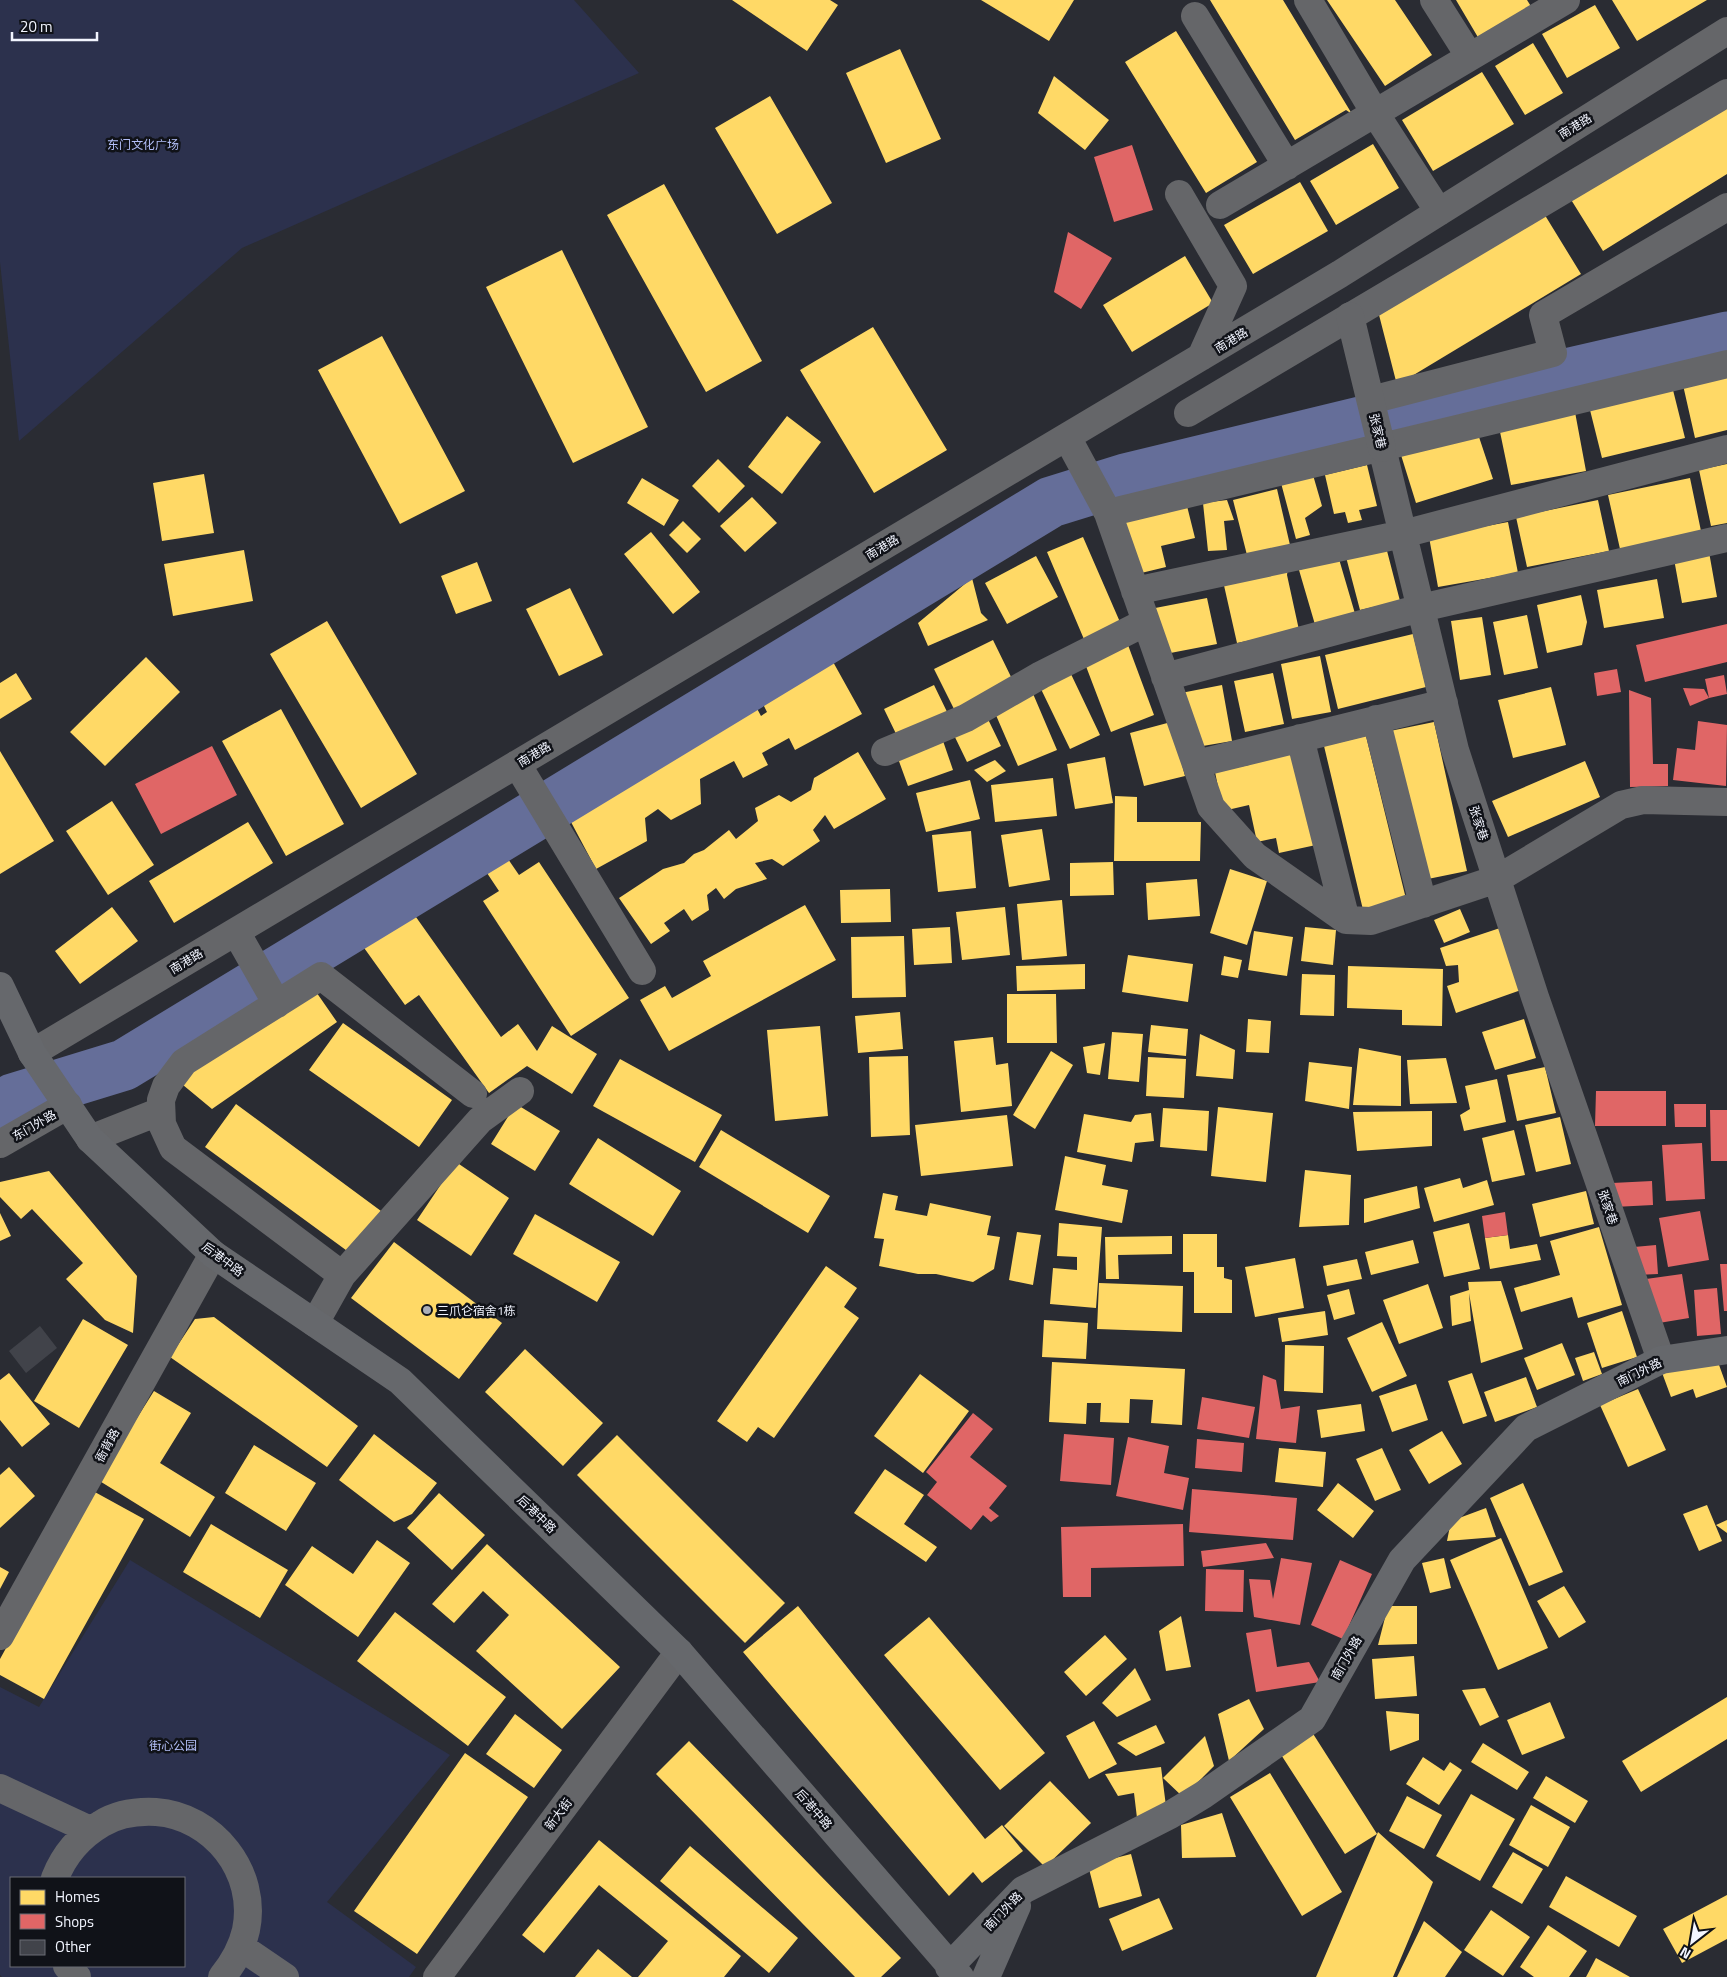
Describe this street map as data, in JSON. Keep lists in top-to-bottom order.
{
  "streets": {
    "main road": ["后港中路", "南门外路"],
    "street": [
      "南港路",
      "张家巷",
      "东门外路",
      "衙背路",
      "新大街"
    ]
  },
  "crossings": [
    ["南港路", "张家巷"],
    ["南港路", "后港中路"],
    ["张家巷", "南门外路"],
    ["东门外路", "后港中路"],
    ["后港中路", "南门外路"],
    ["后港中路", "衙背路"],
    ["后港中路", "新大街"]
  ],
  "parks": ["东门文化广场", "街心公园"],
  "places": ["三爪仑宿舍1栋"],
  "legend": ["Homes", "Shops", "Other"],
  "scale_bar": "20 m",
  "north": "bottom left"
}
